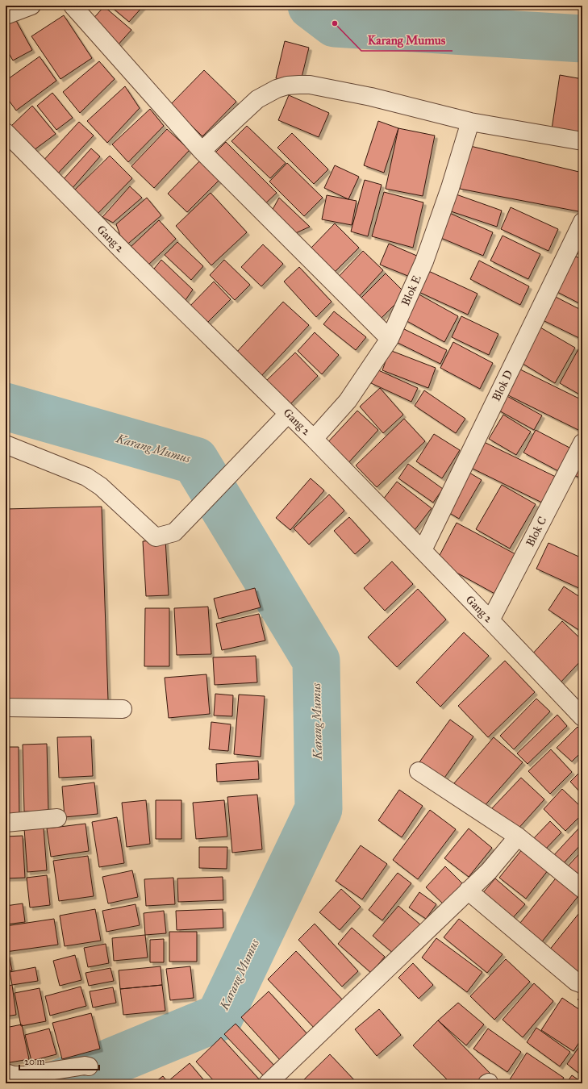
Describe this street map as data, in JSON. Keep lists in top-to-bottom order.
{
  "streets": {
    "street": [
      "Gang 2",
      "Blok E",
      "Blok D",
      "Blok C"
    ]
  },
  "crossings": [
    ["Gang 2", "Blok E"],
    ["Gang 2", "Blok D"],
    ["Gang 2", "Blok C"]
  ],
  "water": ["Karang Mumus"],
  "places": ["Karang Mumus"],
  "scale_bar": "20 m"
}
